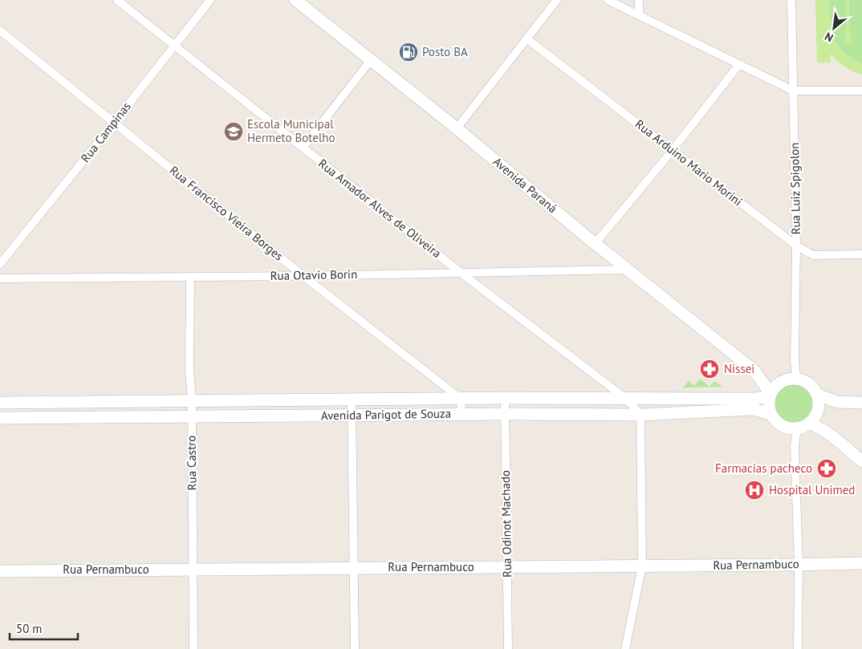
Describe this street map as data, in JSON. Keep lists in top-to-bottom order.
{
  "streets": {
    "street": [
      "Rua Campinas",
      "Rua Arduino Mario Morini",
      "Avenida Paraná",
      "Rua Luiz Spigolon",
      "Rua Amador Alves de Oliveira",
      "Rua Francisco Vieira Borges",
      "Rua Otavio Borin",
      "Avenida Parigot de Souza",
      "Rua Castro",
      "Rua Odinot Machado",
      "Rua Pernambuco"
    ]
  },
  "crossings": [
    ["Rua Campinas", "Rua Amador Alves de Oliveira"],
    ["Rua Campinas", "Rua Francisco Vieira Borges"],
    ["Rua Arduino Mario Morini", "Rua Luiz Spigolon"],
    ["Avenida Paraná", "Rua Luiz Spigolon"],
    ["Avenida Paraná", "Rua Otavio Borin"],
    ["Avenida Paraná", "Avenida Parigot de Souza"],
    ["Rua Luiz Spigolon", "Avenida Parigot de Souza"],
    ["Rua Amador Alves de Oliveira", "Rua Otavio Borin"],
    ["Rua Amador Alves de Oliveira", "Avenida Parigot de Souza"],
    ["Rua Francisco Vieira Borges", "Rua Otavio Borin"],
    ["Rua Francisco Vieira Borges", "Avenida Parigot de Souza"],
    ["Rua Otavio Borin", "Rua Castro"],
    ["Avenida Parigot de Souza", "Rua Castro"],
    ["Avenida Parigot de Souza", "Rua Odinot Machado"],
    ["Rua Castro", "Rua Pernambuco"],
    ["Rua Odinot Machado", "Rua Pernambuco"]
  ],
  "places": {
    "fuel station": ["Posto BA"],
    "school or university": ["Escola Municipal Hermeto Botelho"],
    "pharmacy": ["Nissei", "Farmacias pacheco"],
    "hospital": ["Hospital Unimed"]
  },
  "scale_bar": "50 m",
  "north": "bottom left"
}
